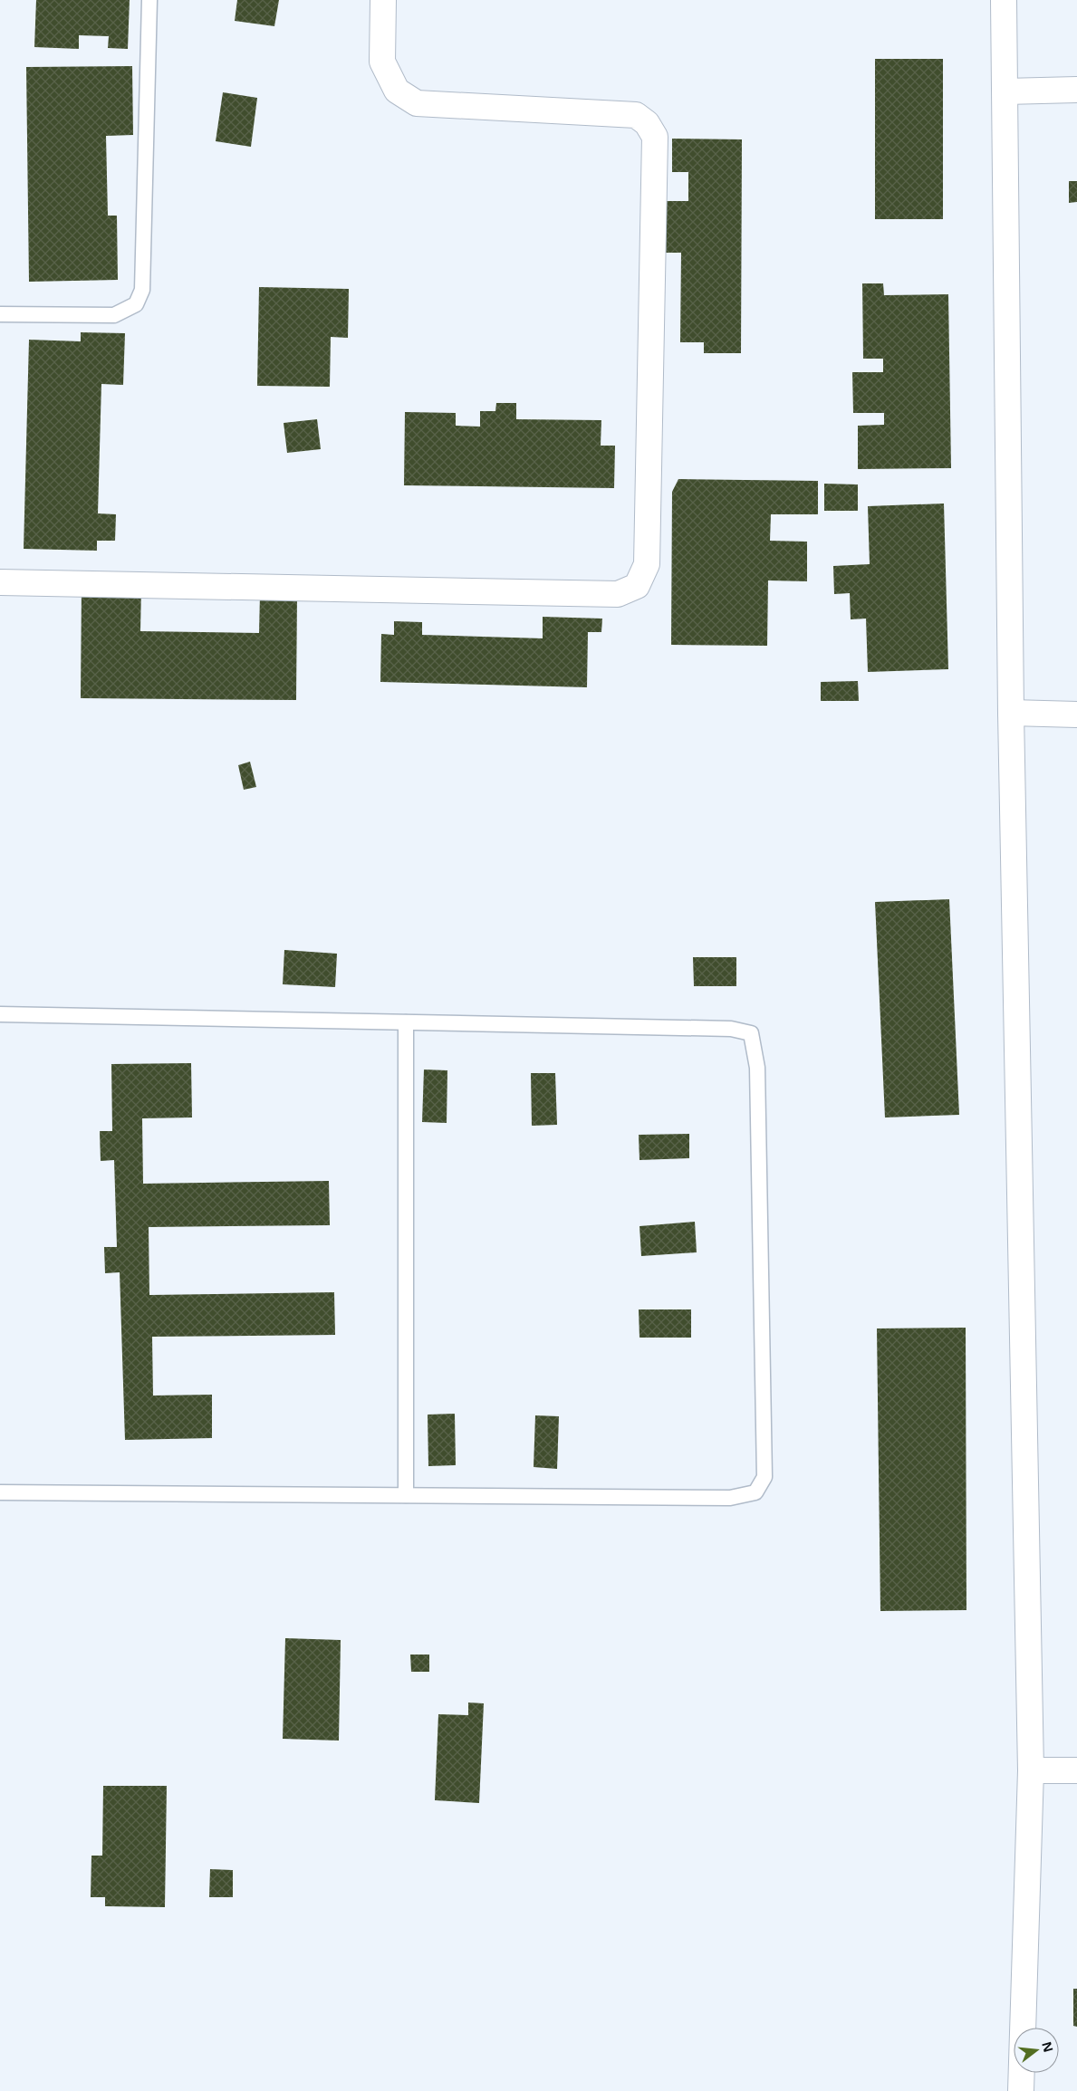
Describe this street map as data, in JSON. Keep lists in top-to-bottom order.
{
  "north": "right"
}
